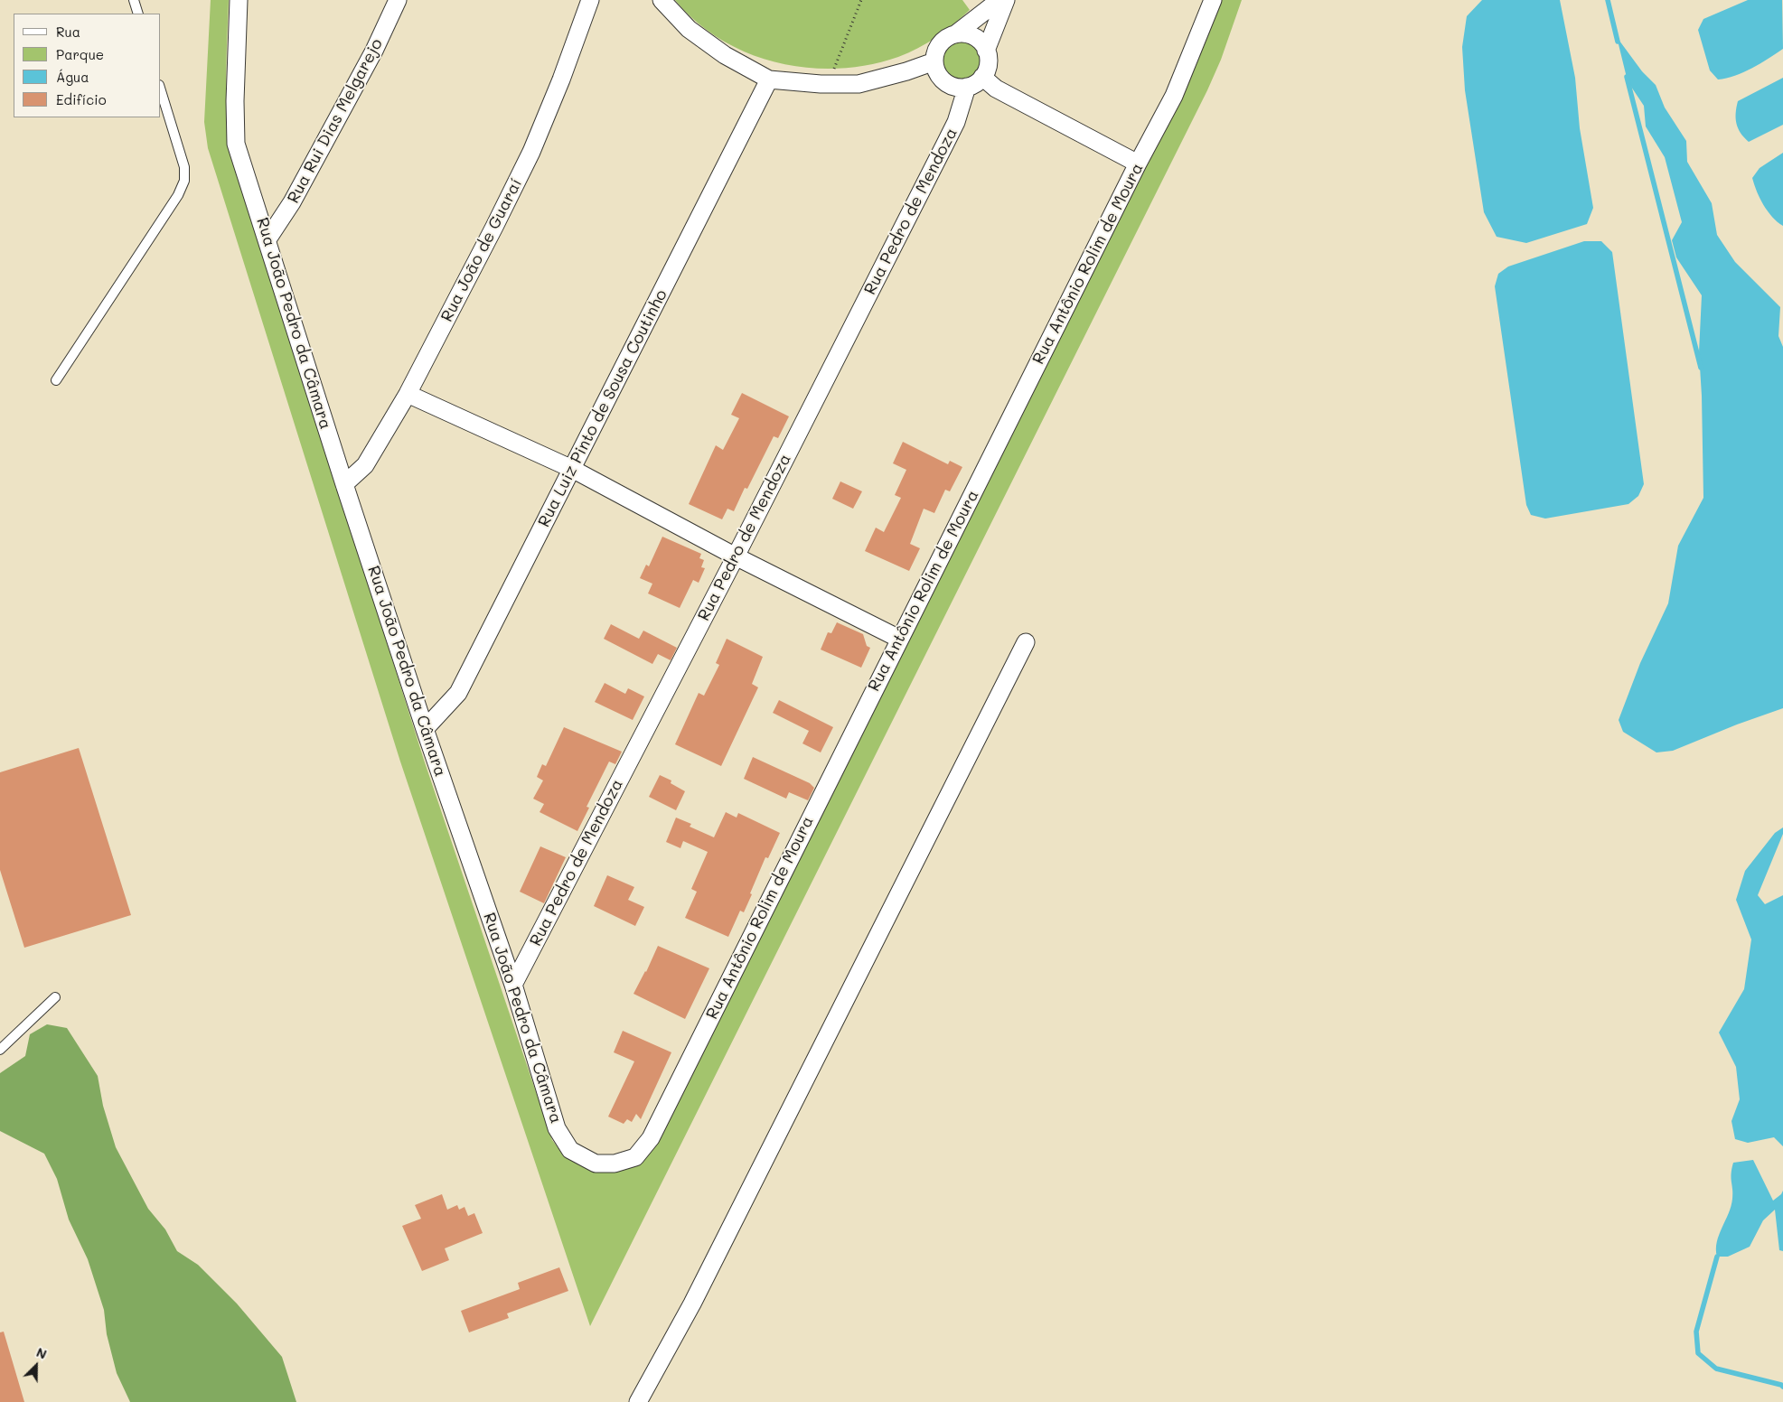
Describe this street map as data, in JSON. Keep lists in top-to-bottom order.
{
  "streets": {
    "street": [
      "Rua Rui Dias Melgarejo",
      "Rua Pedro de Mendoza",
      "Rua João de Guaraí",
      "Rua Antônio Rolim de Moura",
      "Rua João Pedro da Câmara",
      "Rua Luiz Pinto de Sousa Coutinho"
    ]
  },
  "crossings": [
    ["Rua Rui Dias Melgarejo", "Rua João Pedro da Câmara"],
    ["Rua Pedro de Mendoza", "Rua João Pedro da Câmara"],
    ["Rua João de Guaraí", "Rua João Pedro da Câmara"],
    ["Rua Antônio Rolim de Moura", "Rua João Pedro da Câmara"],
    ["Rua João Pedro da Câmara", "Rua Luiz Pinto de Sousa Coutinho"]
  ],
  "legend": [
    "Rua",
    "Parque",
    "Água",
    "Edifício"
  ],
  "north": "top right"
}
